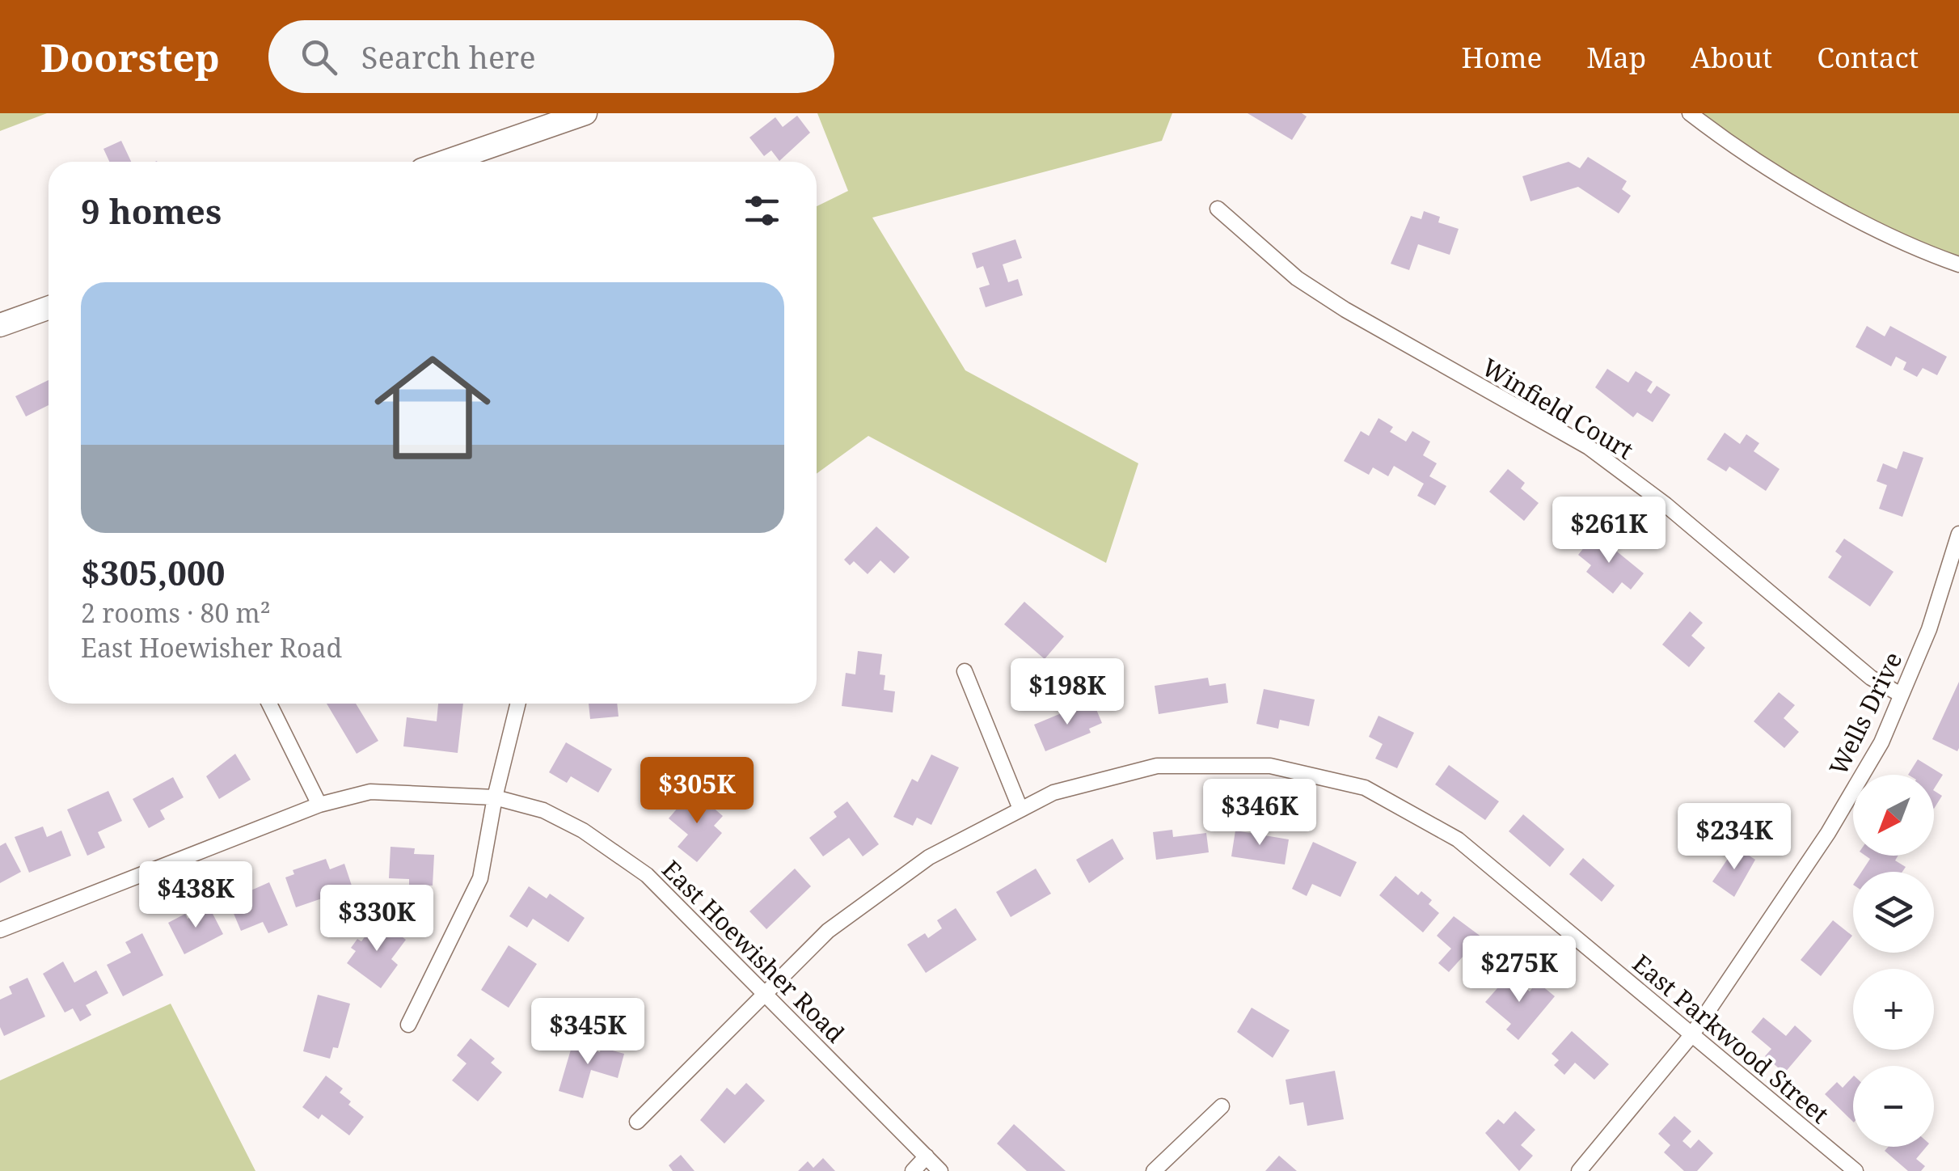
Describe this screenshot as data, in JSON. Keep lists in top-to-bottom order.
{
  "streets": {
    "street": [
      "Winfield Court",
      "Wells Drive",
      "East Hoewisher Road",
      "East Parkwood Street"
    ]
  },
  "crossings": [
    ["Winfield Court", "Wells Drive"],
    ["Wells Drive", "East Parkwood Street"],
    ["East Hoewisher Road", "East Parkwood Street"]
  ],
  "north": "bottom left",
  "page": {
    "header": "Doorstep",
    "search": "Search here",
    "nav": [
      "Home",
      "Map",
      "About",
      "Contact"
    ],
    "heading": "9 homes",
    "list": [
      {
        "name": "$305,000",
        "note": "2 rooms · 80 m² · East Hoewisher Road"
      }
    ],
    "price": [
      "$261K",
      "$198K",
      "$305K",
      "$346K",
      "$234K",
      "$438K",
      "$330K",
      "$275K",
      "$345K"
    ],
    "map_buttons": ["+", "−"]
  }
}
